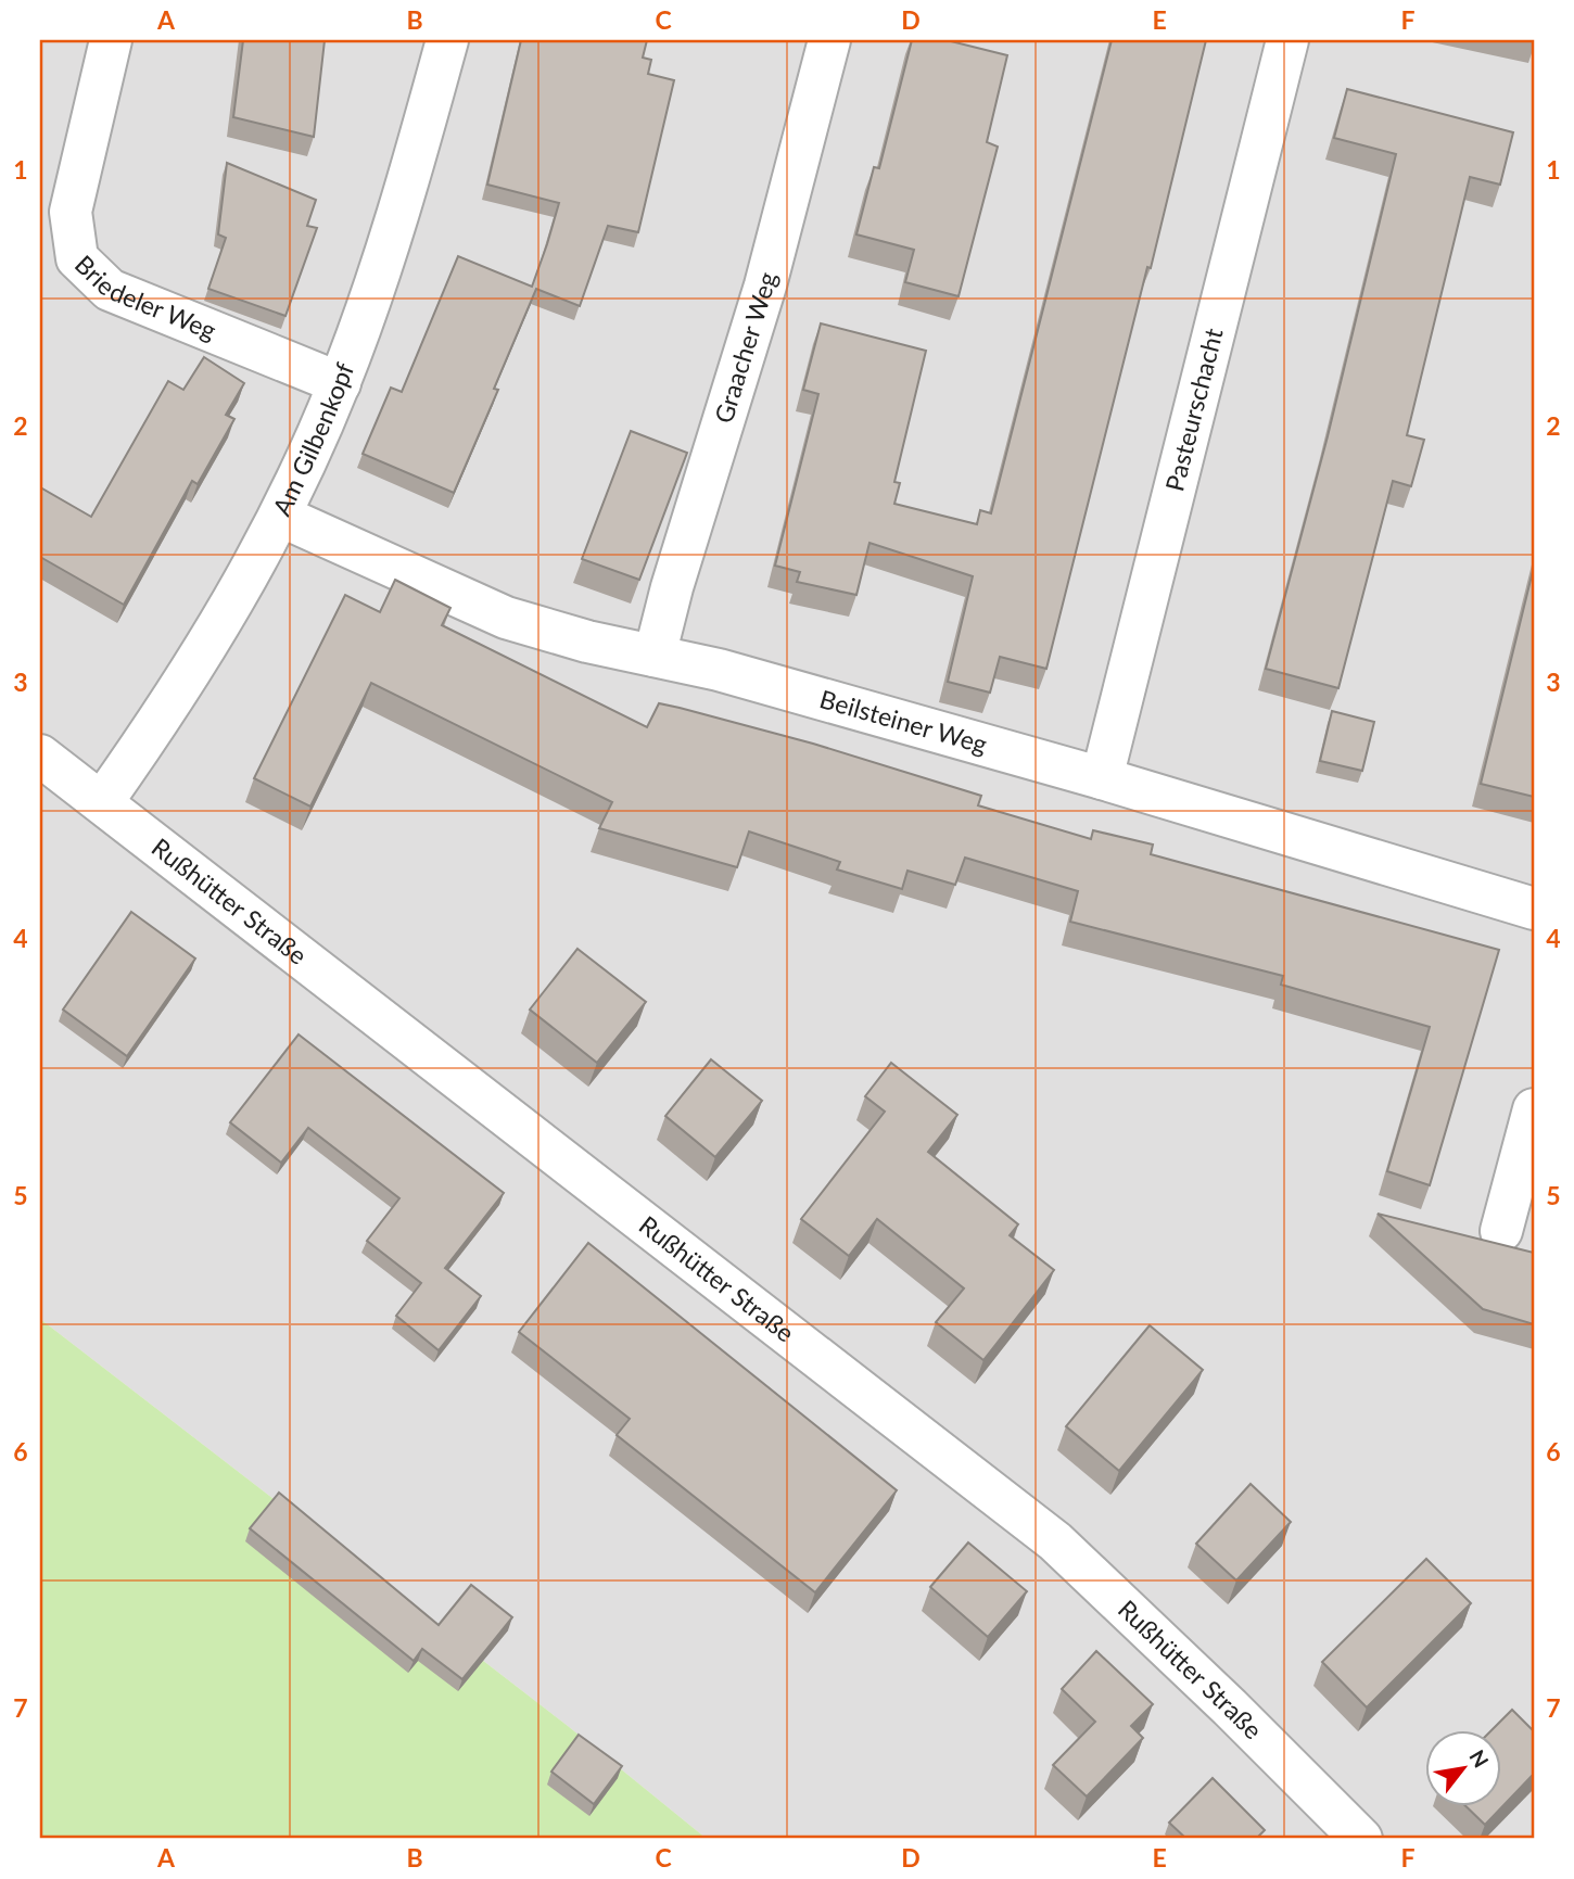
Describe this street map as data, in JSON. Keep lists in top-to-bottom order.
{
  "streets": {
    "street": [
      "Briedeler Weg",
      "Graacher Weg",
      "Pasteurschacht",
      "Am Gilbenkopf",
      "Beilsteiner Weg",
      "Rußhütter Straße"
    ]
  },
  "crossings": [
    ["Briedeler Weg", "Am Gilbenkopf"],
    ["Graacher Weg", "Beilsteiner Weg"],
    ["Pasteurschacht", "Beilsteiner Weg"],
    ["Am Gilbenkopf", "Beilsteiner Weg"],
    ["Am Gilbenkopf", "Rußhütter Straße"]
  ],
  "north": "top right",
  "grid": {
    "columns": [
      "A",
      "B",
      "C",
      "D",
      "E",
      "F"
    ],
    "rows": [
      "1",
      "2",
      "3",
      "4",
      "5",
      "6",
      "7"
    ]
  }
}
